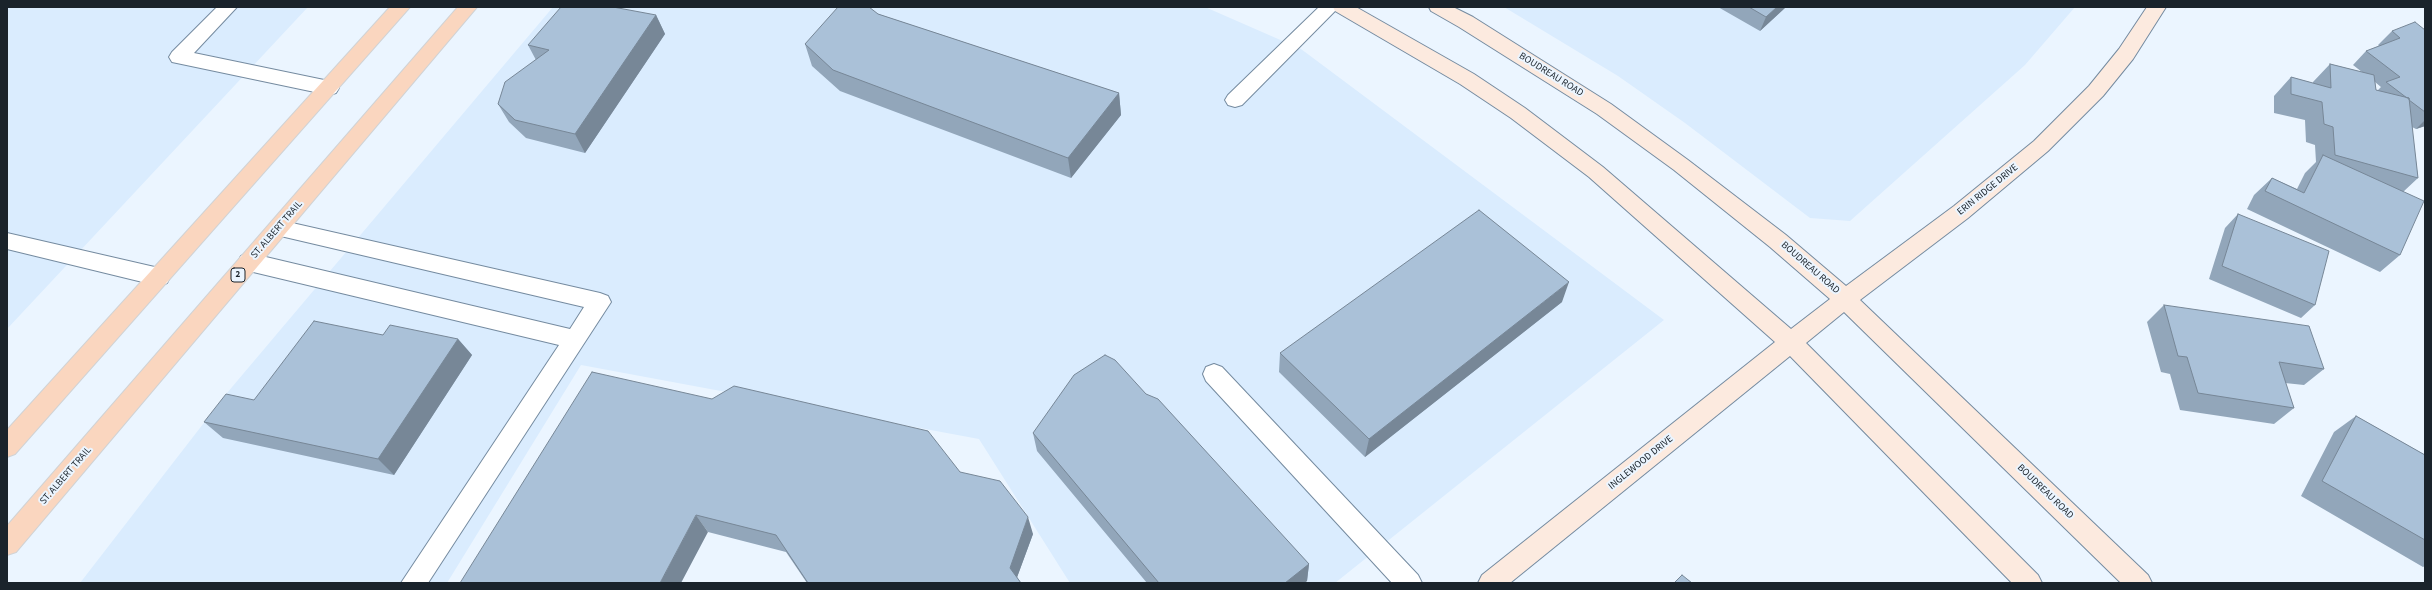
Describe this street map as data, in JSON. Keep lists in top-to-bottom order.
{
  "streets": {
    "main road": [
      "BOUDREAU ROAD",
      "ERIN RIDGE DRIVE",
      "ST. ALBERT TRAIL",
      "2",
      "INGLEWOOD DRIVE"
    ]
  },
  "crossings": [
    ["BOUDREAU ROAD", "ERIN RIDGE DRIVE"],
    ["ERIN RIDGE DRIVE", "INGLEWOOD DRIVE"]
  ]
}
